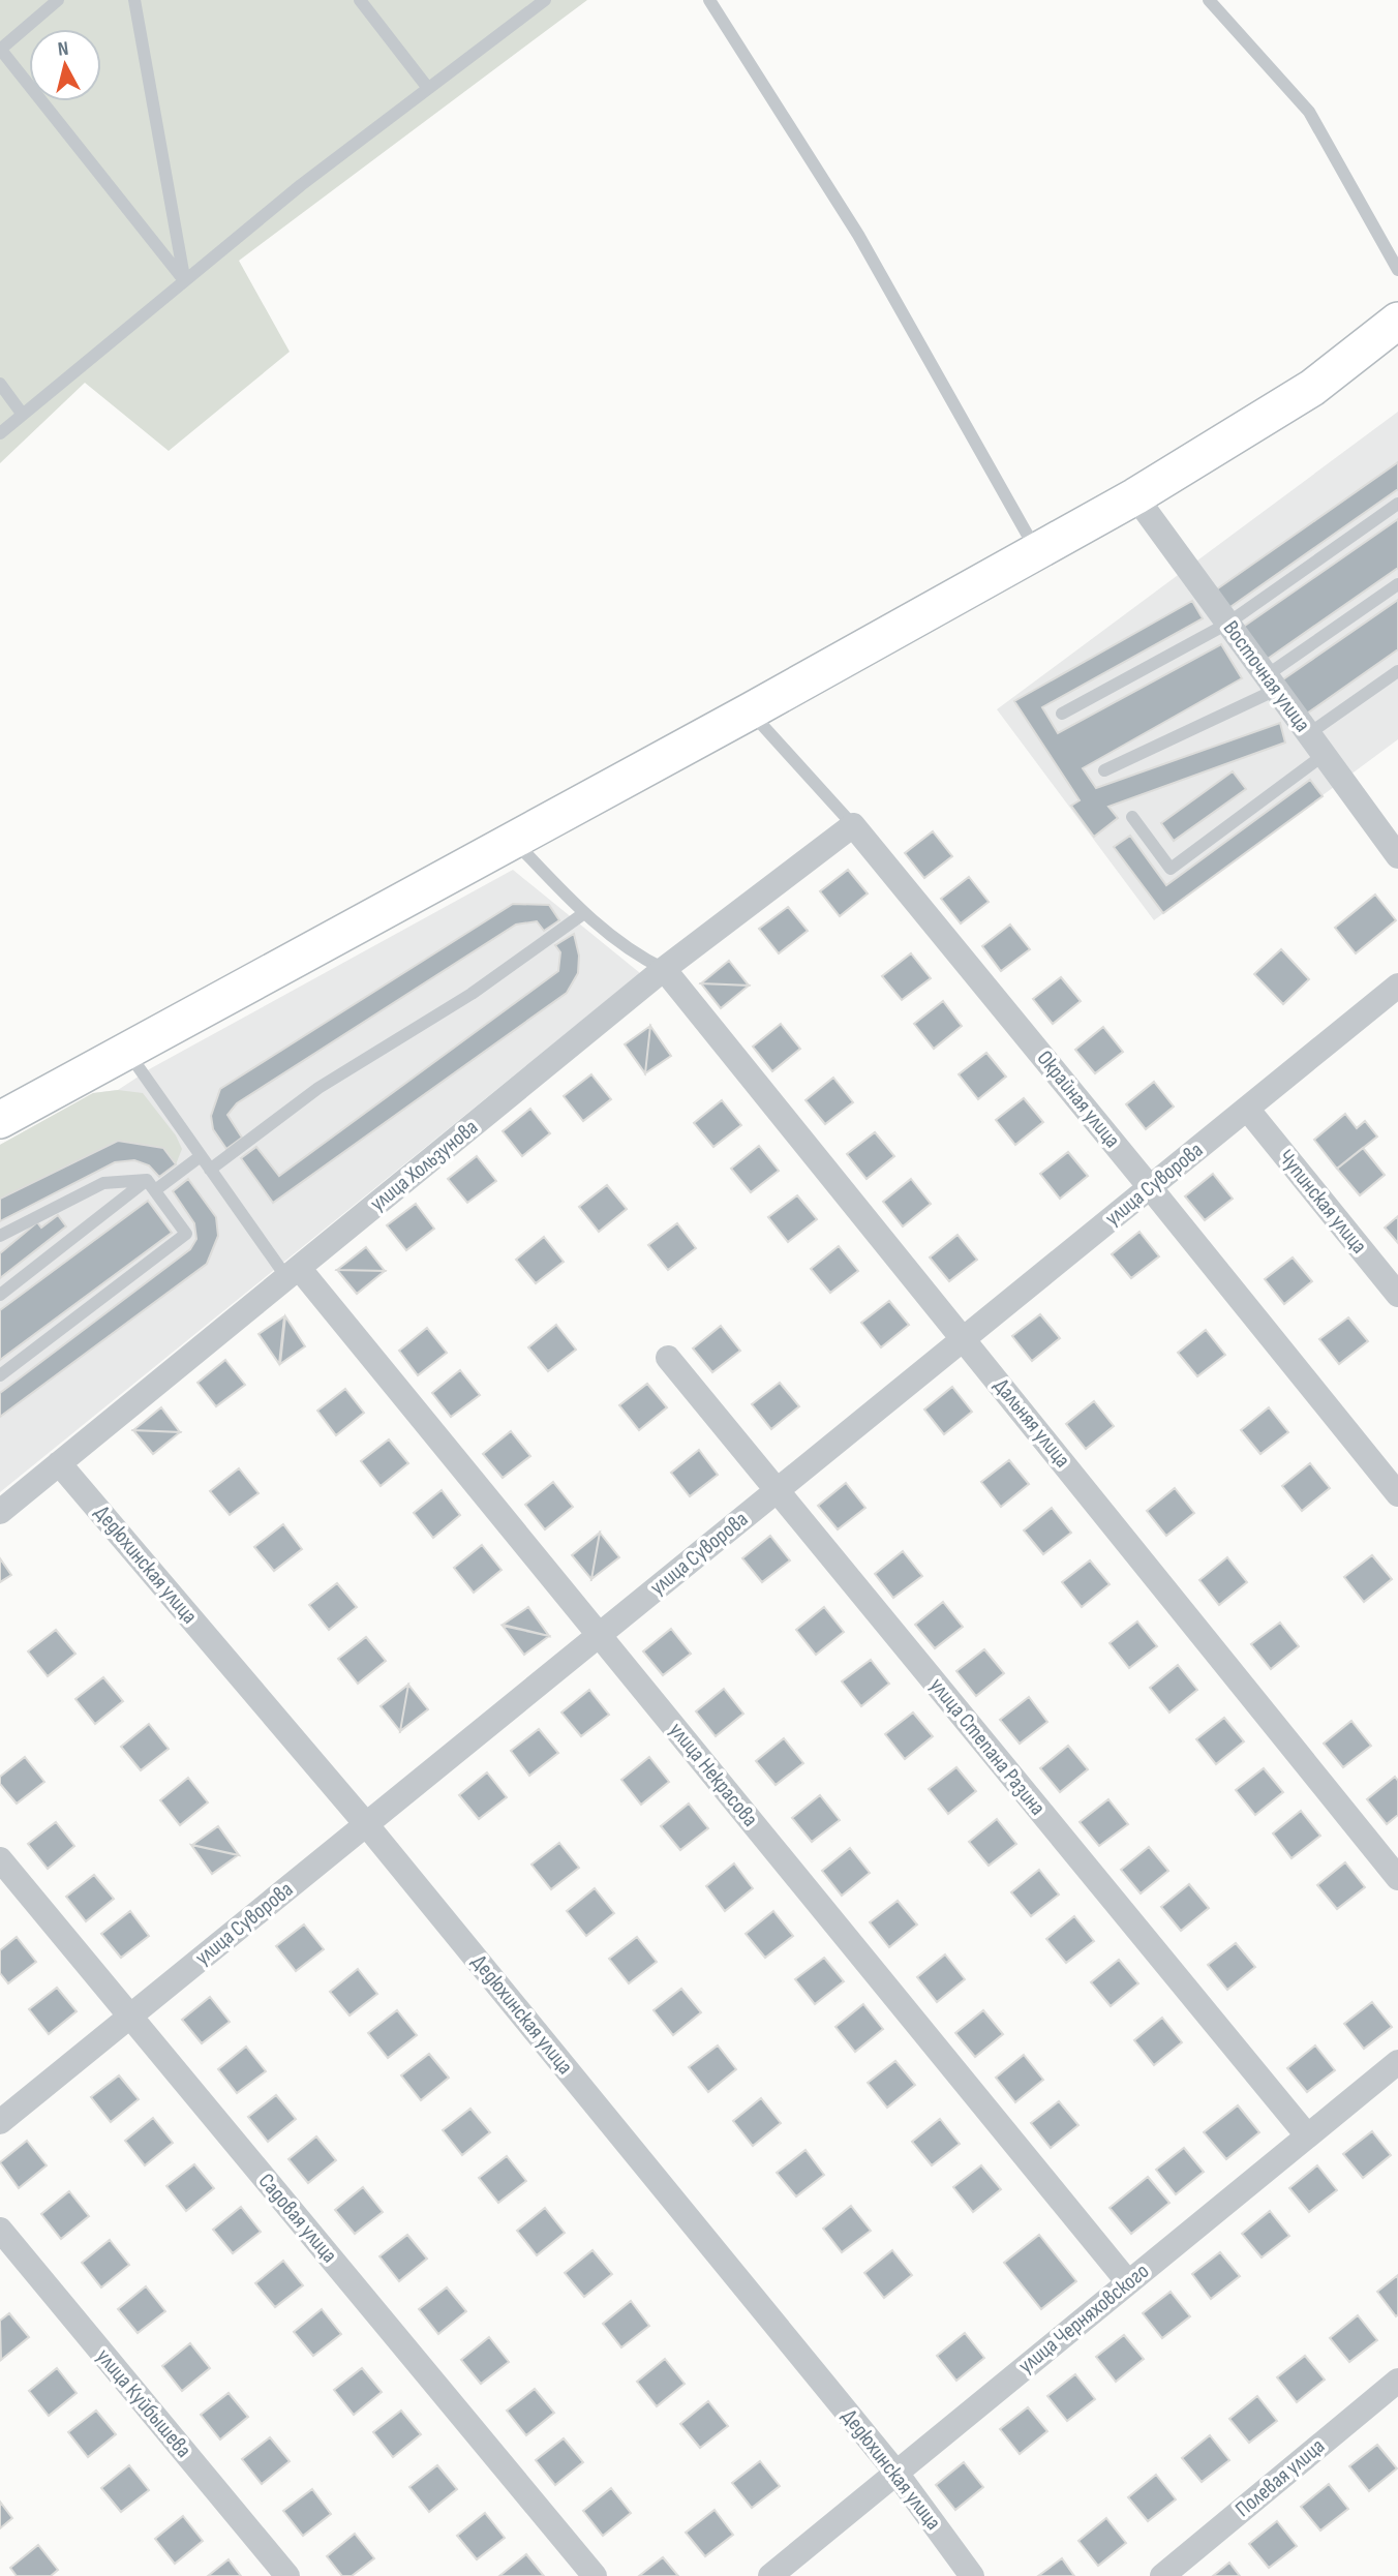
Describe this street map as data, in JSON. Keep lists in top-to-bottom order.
{
  "streets": {
    "street": [
      "Восточная улица",
      "Окрайная улица",
      "улица Хользунова",
      "улица Суворова",
      "Чупинская улица",
      "Дальняя улица",
      "Дедюхинская улица",
      "улица Степана Разина",
      "улица Некрасова",
      "Садовая улица",
      "улица Черняховского",
      "улица Куйбышева",
      "Полевая улица"
    ]
  },
  "crossings": [
    ["Окрайная улица", "улица Хользунова"],
    ["Окрайная улица", "улица Суворова"],
    ["улица Хользунова", "Дальняя улица"],
    ["улица Хользунова", "Дедюхинская улица"],
    ["улица Хользунова", "улица Некрасова"],
    ["улица Суворова", "Чупинская улица"],
    ["улица Суворова", "Дальняя улица"],
    ["улица Суворова", "Дедюхинская улица"],
    ["улица Суворова", "улица Степана Разина"],
    ["улица Суворова", "улица Некрасова"],
    ["улица Суворова", "Садовая улица"],
    ["Дедюхинская улица", "улица Черняховского"],
    ["улица Степана Разина", "улица Черняховского"],
    ["улица Некрасова", "улица Черняховского"]
  ],
  "north": "top"
}
